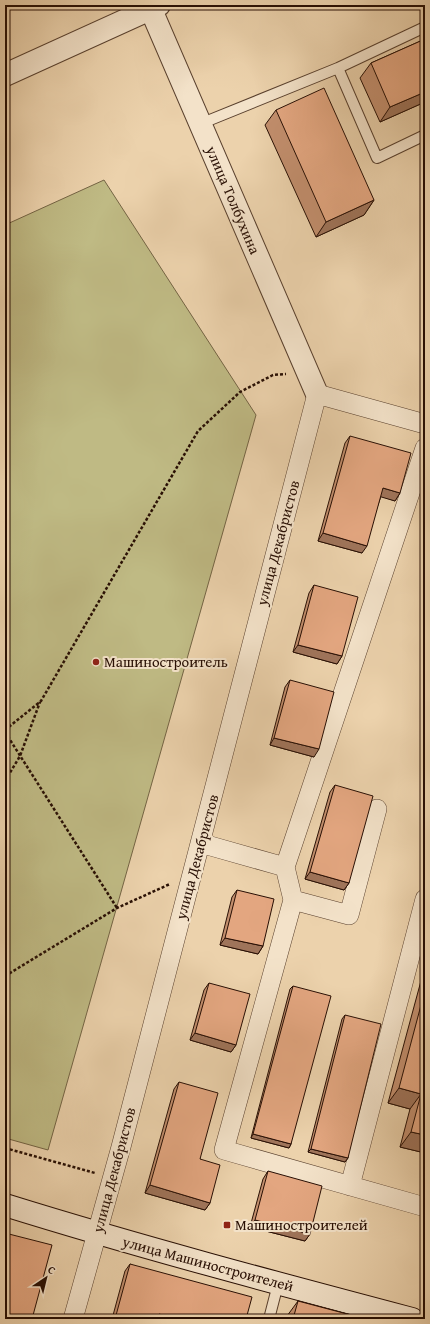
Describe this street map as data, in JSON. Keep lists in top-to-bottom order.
{
  "streets": {
    "street": ["улица Толбухина", "улица Декабристов", "улица Машиностроителей"]
  },
  "crossings": [
    ["улица Толбухина", "улица Декабристов"],
    ["улица Декабристов", "улица Машиностроителей"]
  ],
  "places": {
    "other": ["Машиностроитель"],
    "transit": ["Машиностроителей"]
  },
  "north": "top right"
}
